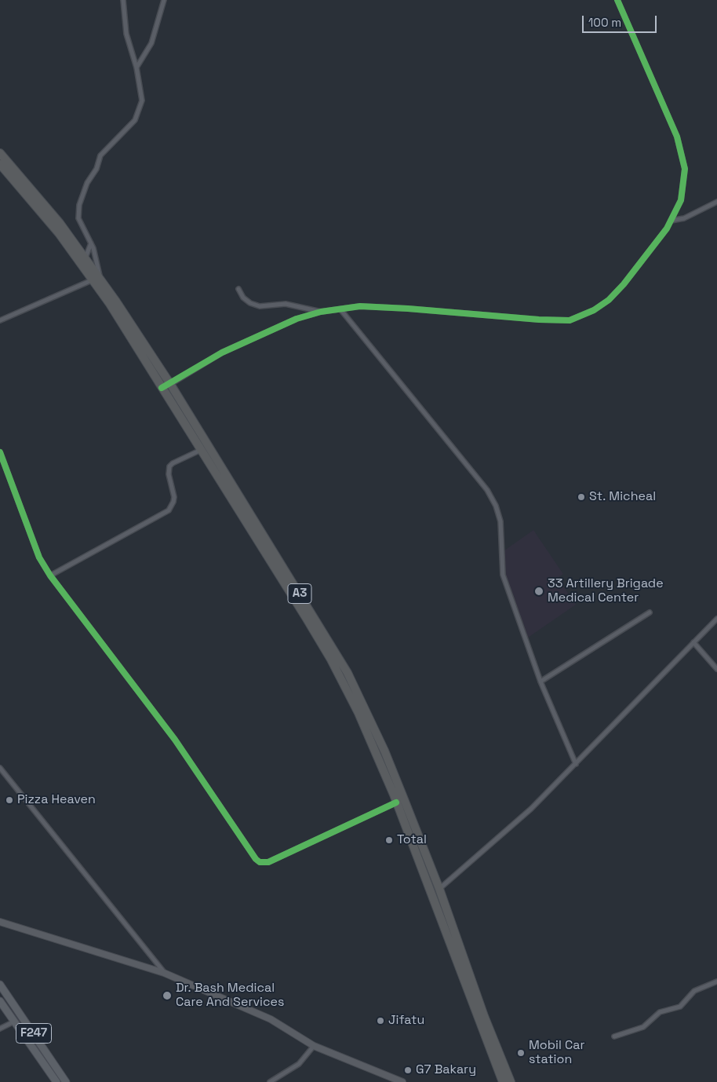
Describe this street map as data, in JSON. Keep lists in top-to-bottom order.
{
  "streets": {
    "highway": ["A3"],
    "main road": ["F247"]
  },
  "places": [
    "St. Micheal",
    "33 Artillery Brigade Medical Center",
    "Pizza Heaven",
    "Total",
    "Dr. Bash Medical Care And Services",
    "Jifatu",
    "Mobil Car station",
    "G7 Bakary"
  ],
  "scale_bar": "100 m"
}
